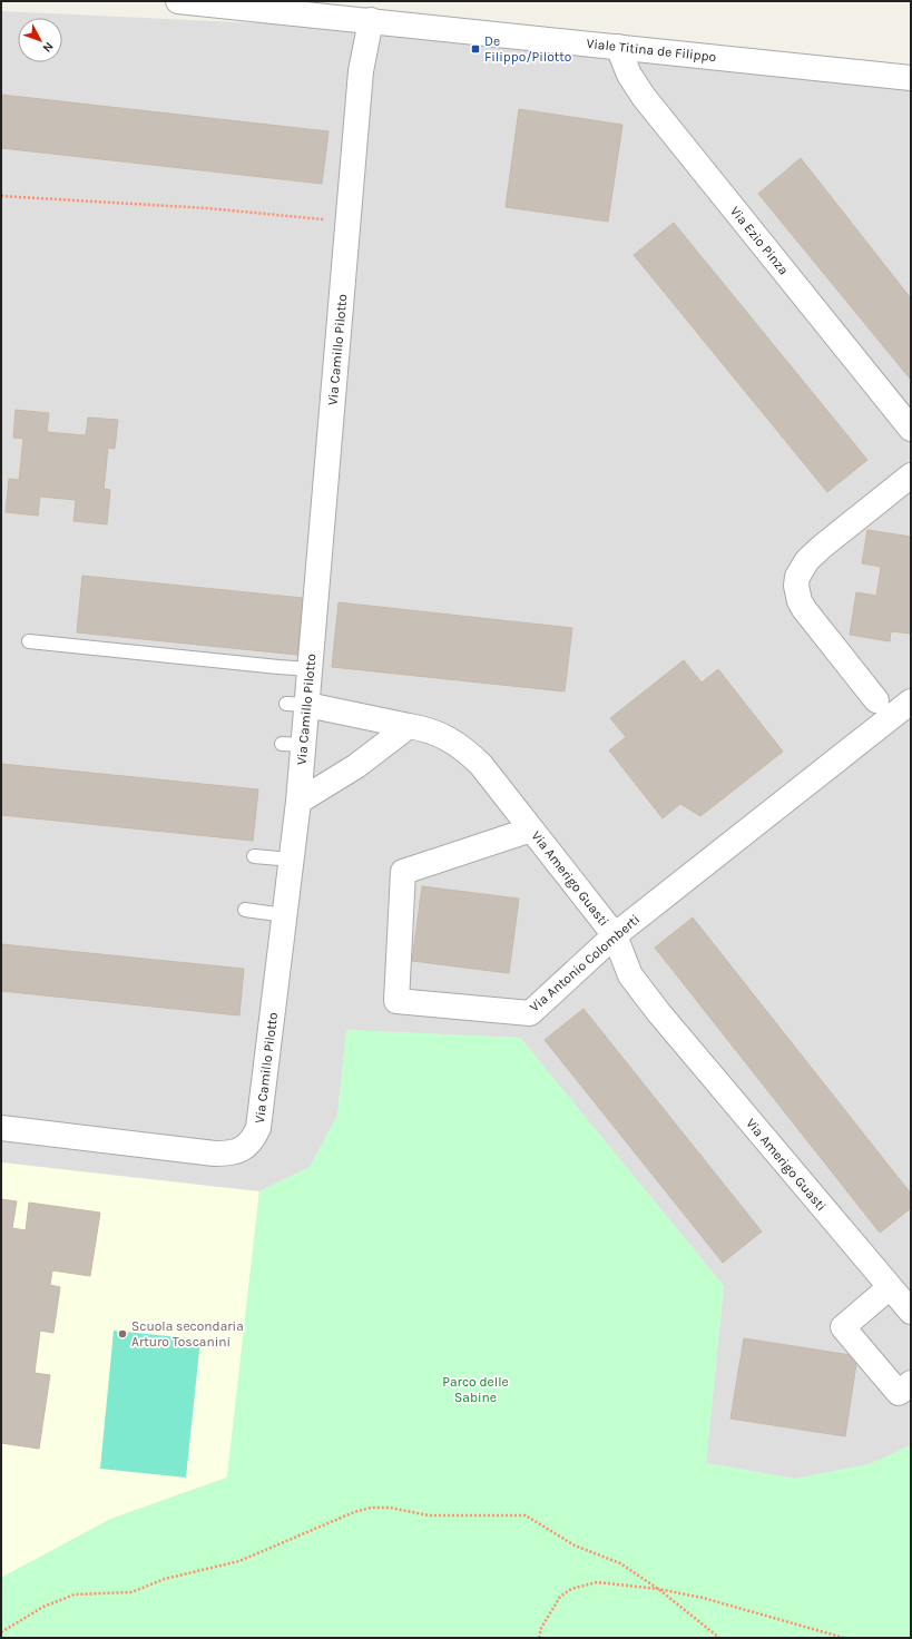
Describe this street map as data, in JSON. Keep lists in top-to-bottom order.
{
  "streets": {
    "street": [
      "Viale Titina de Filippo",
      "Via Ezio Pinza",
      "Via Camillo Pilotto",
      "Via Amerigo Guasti",
      "Via Antonio Colomberti"
    ]
  },
  "crossings": [
    ["Viale Titina de Filippo", "Via Ezio Pinza"],
    ["Viale Titina de Filippo", "Via Camillo Pilotto"],
    ["Via Camillo Pilotto", "Via Amerigo Guasti"],
    ["Via Amerigo Guasti", "Via Antonio Colomberti"]
  ],
  "parks": ["Parco delle Sabine"],
  "places": {
    "transit": ["De Filippo/Pilotto"],
    "other": ["Scuola secondaria Arturo Toscanini"]
  },
  "north": "bottom right"
}
